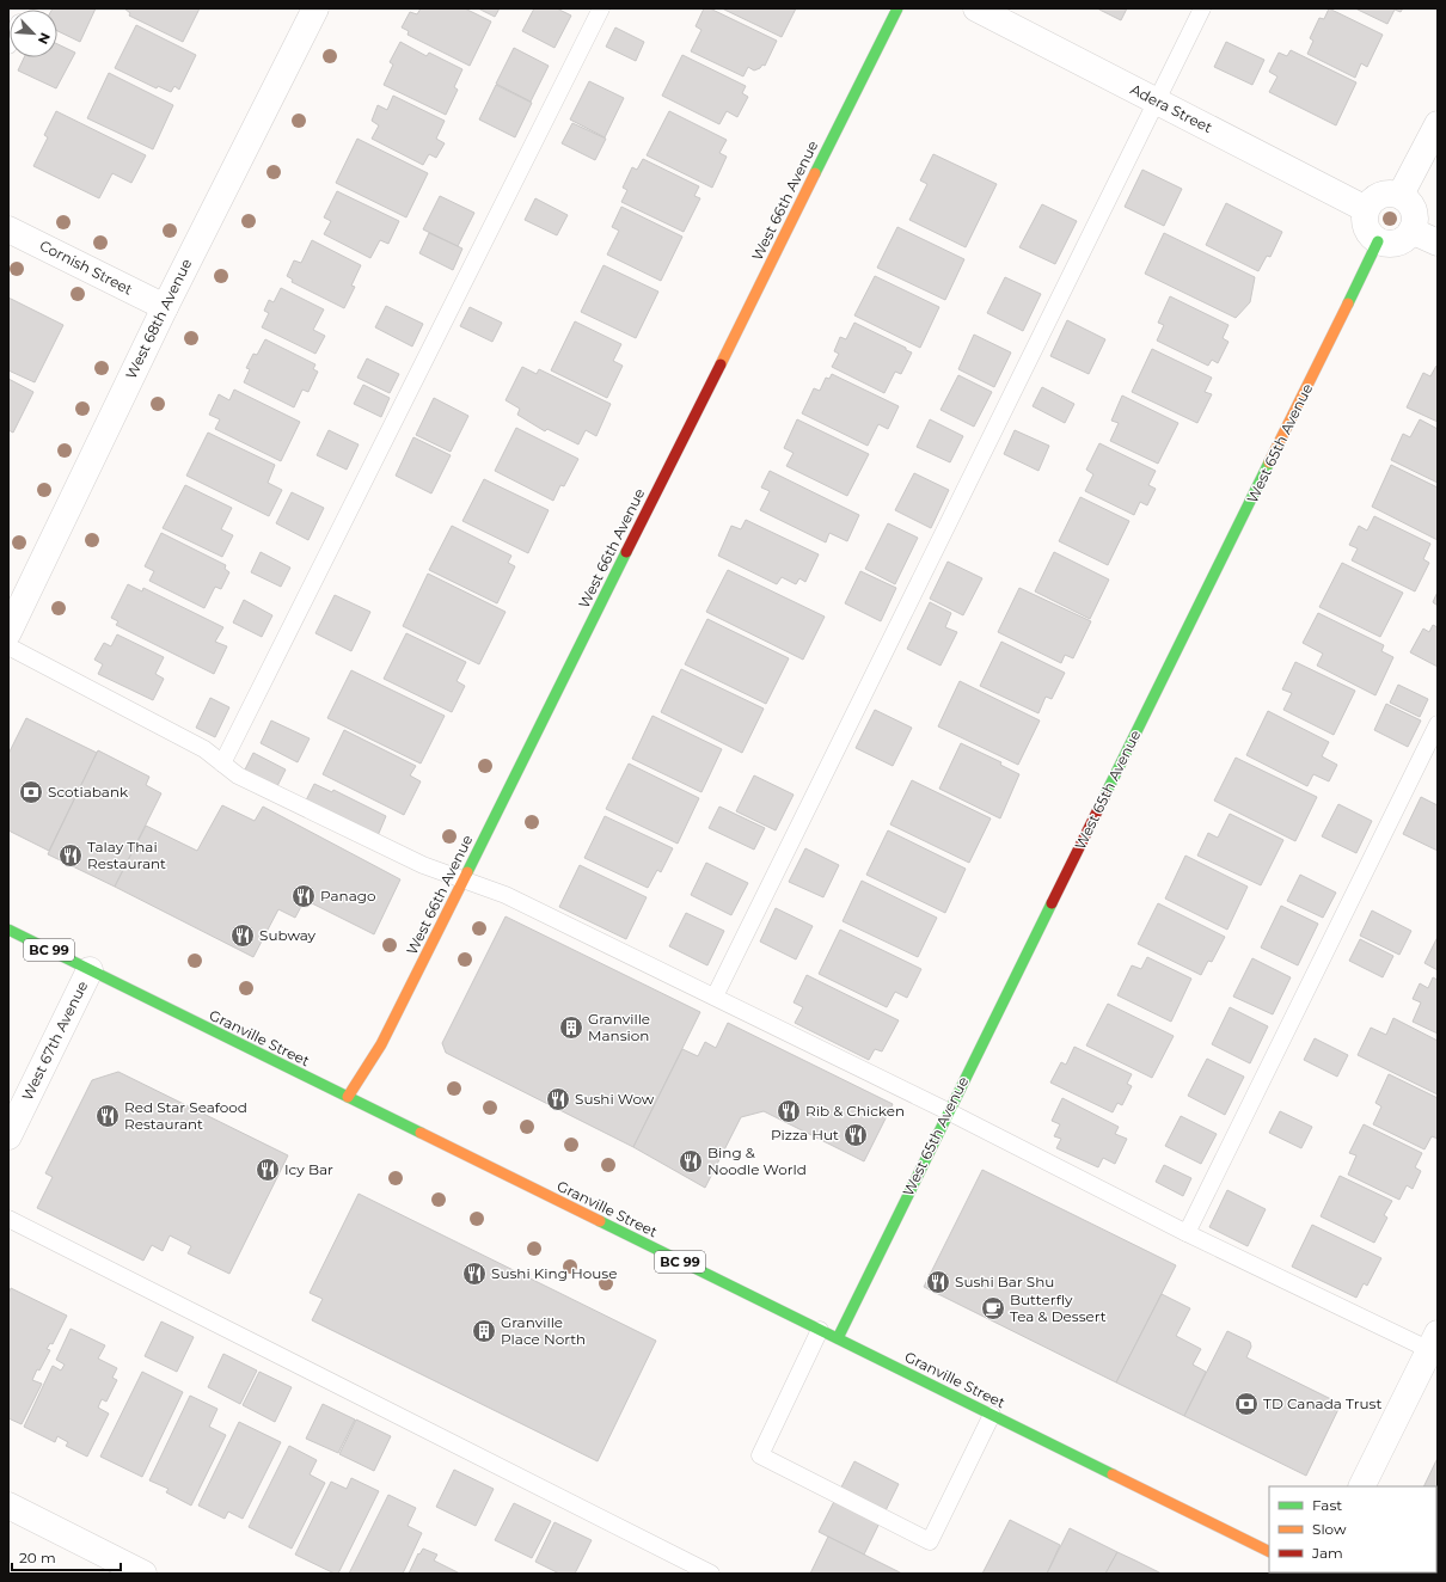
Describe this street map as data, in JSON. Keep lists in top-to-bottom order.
{
  "streets": {
    "main road": [
      "West 66th Avenue",
      "West 65th Avenue",
      "BC 99",
      "Granville Street"
    ],
    "street": [
      "Adera Street",
      "Cornish Street",
      "West 68th Avenue",
      "West 67th Avenue"
    ]
  },
  "crossings": [
    ["Adera Street", "West 65th Avenue"],
    ["West 66th Avenue", "Granville Street"],
    ["Cornish Street", "West 68th Avenue"],
    ["West 65th Avenue", "Granville Street"],
    ["Granville Street", "West 67th Avenue"]
  ],
  "places": {
    "bank": ["Scotiabank", "TD Canada Trust"],
    "restaurant": [
      "Talay Thai Restaurant",
      "Panago",
      "Subway",
      "Sushi Wow",
      "Rib & Chicken",
      "Red Star Seafood Restaurant",
      "Pizza Hut",
      "Bing & Noodle World",
      "Icy Bar",
      "Sushi King House",
      "Sushi Bar Shu"
    ],
    "building": ["Granville Mansion", "Granville Place North"],
    "cafe": ["Butterfly Tea & Dessert"]
  },
  "legend": ["Fast", "Slow", "Jam"],
  "scale_bar": "20 m",
  "north": "bottom right"
}
